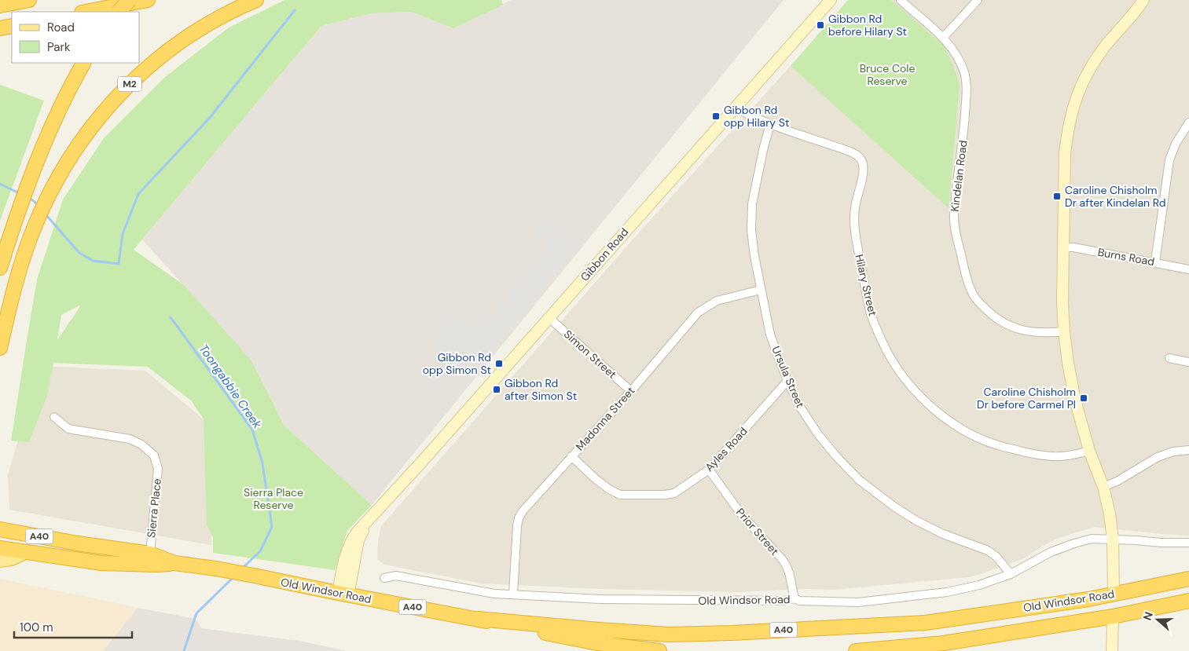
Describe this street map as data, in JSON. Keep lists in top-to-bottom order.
{
  "streets": {
    "highway": ["M2", "A40", "Old Windsor Road"],
    "street": [
      "Kindelan Road",
      "Gibbon Road",
      "Burns Road",
      "Hilary Street",
      "Simon Street",
      "Ursula Street",
      "Madonna Street",
      "Ayles Road",
      "Sierra Place",
      "Prior Street"
    ]
  },
  "crossings": [
    ["Gibbon Road", "Hilary Street"],
    ["Gibbon Road", "Simon Street"],
    ["Gibbon Road", "Old Windsor Road"],
    ["Hilary Street", "Ursula Street"],
    ["Simon Street", "Madonna Street"],
    ["Ursula Street", "Madonna Street"],
    ["Ursula Street", "Ayles Road"],
    ["Ursula Street", "Old Windsor Road"],
    ["Madonna Street", "Ayles Road"],
    ["Madonna Street", "Old Windsor Road"],
    ["Ayles Road", "Prior Street"],
    ["Sierra Place", "Old Windsor Road"],
    ["Prior Street", "Old Windsor Road"]
  ],
  "water": ["Toongabbie Creek"],
  "parks": ["Bruce Cole Reserve", "Sierra Place Reserve"],
  "places": {
    "transit": [
      "Gibbon Rd before Hilary St",
      "Gibbon Rd opp Hilary St",
      "Caroline Chisholm Dr after Kindelan Rd",
      "Gibbon Rd opp Simon St",
      "Gibbon Rd after Simon St",
      "Caroline Chisholm Dr before Carmel Pl"
    ]
  },
  "legend": ["Road", "Park"],
  "scale_bar": "100 m",
  "north": "left"
}
